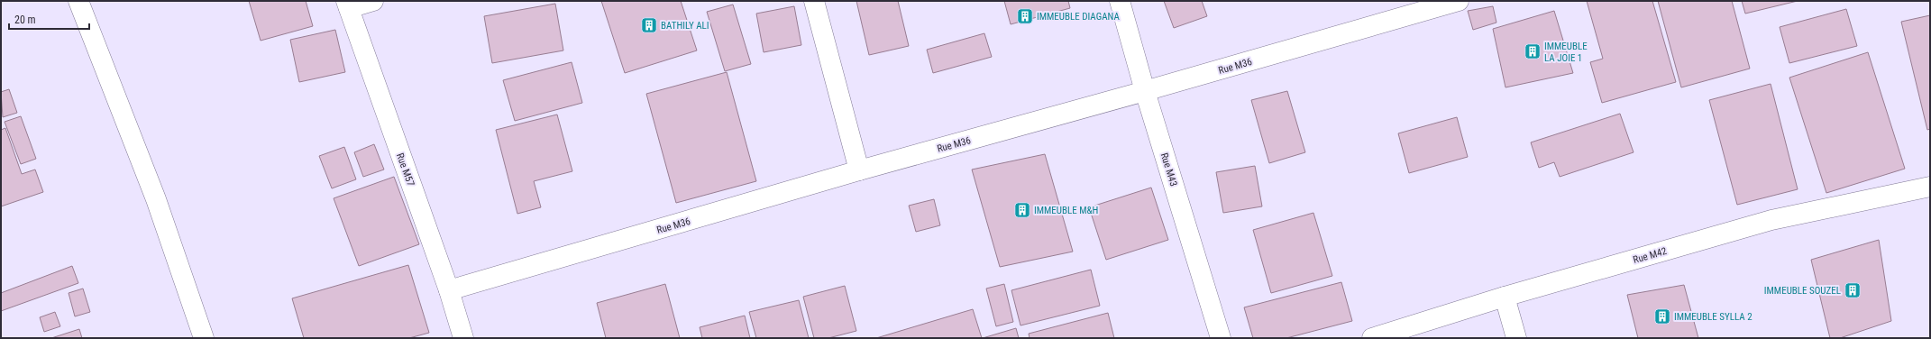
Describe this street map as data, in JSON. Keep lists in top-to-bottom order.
{
  "streets": {
    "street": [
      "Rue M36",
      "Rue M57",
      "Rue M43",
      "Rue M42"
    ]
  },
  "crossings": [
    ["Rue M36", "Rue M57"],
    ["Rue M36", "Rue M43"]
  ],
  "places": {
    "building": [
      "IMMEUBLE DIAGANA",
      "BATHILY ALI",
      "IMMEUBLE LA JOIE 1",
      "IMMEUBLE M&H",
      "IMMEUBLE SOUZEL",
      "IMMEUBLE SYLLA 2"
    ]
  },
  "scale_bar": "20 m"
}
